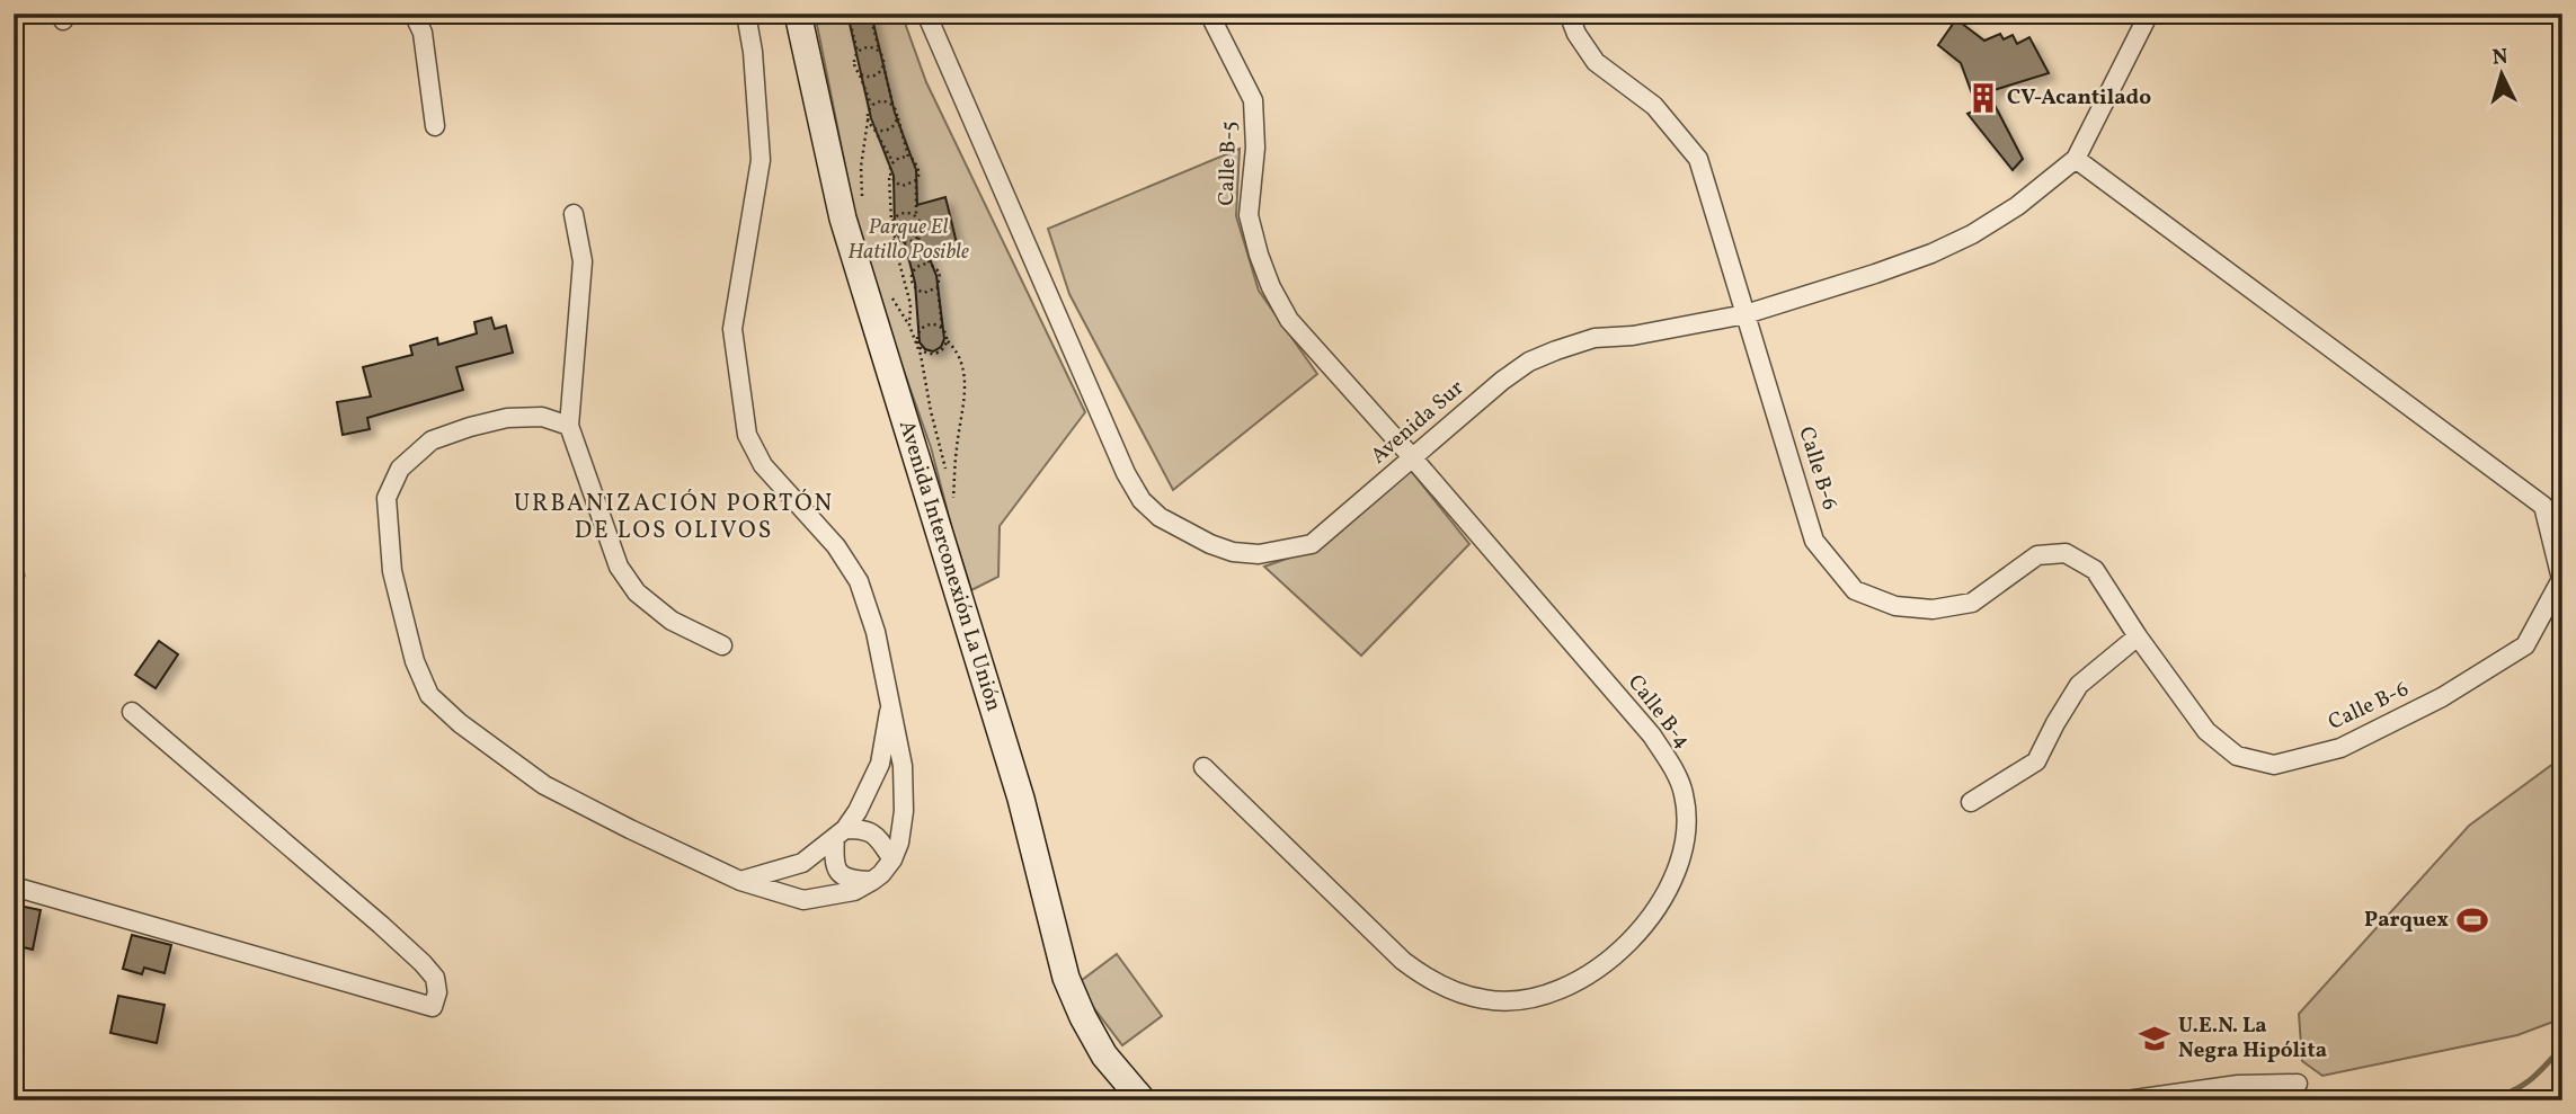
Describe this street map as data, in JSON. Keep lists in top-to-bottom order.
{
  "streets": {
    "street": [
      "Calle B-5",
      "Avenida Sur",
      "Calle B-6",
      "Avenida Interconexión La Unión",
      "Calle B-4"
    ]
  },
  "crossings": [
    ["Calle B-5", "Avenida Sur"],
    ["Calle B-5", "Calle B-4"],
    ["Avenida Sur", "Calle B-6"],
    ["Avenida Sur", "Calle B-4"]
  ],
  "districts": ["URBANIZACIÓN PORTÓN DE LOS OLIVOS"],
  "parks": ["Parque El Hatillo Posible"],
  "places": {
    "building": ["CV-Acantilado"],
    "sports": ["Parquex"],
    "school or university": ["U.E.N. La Negra Hipólita"]
  },
  "north": "top"
}
